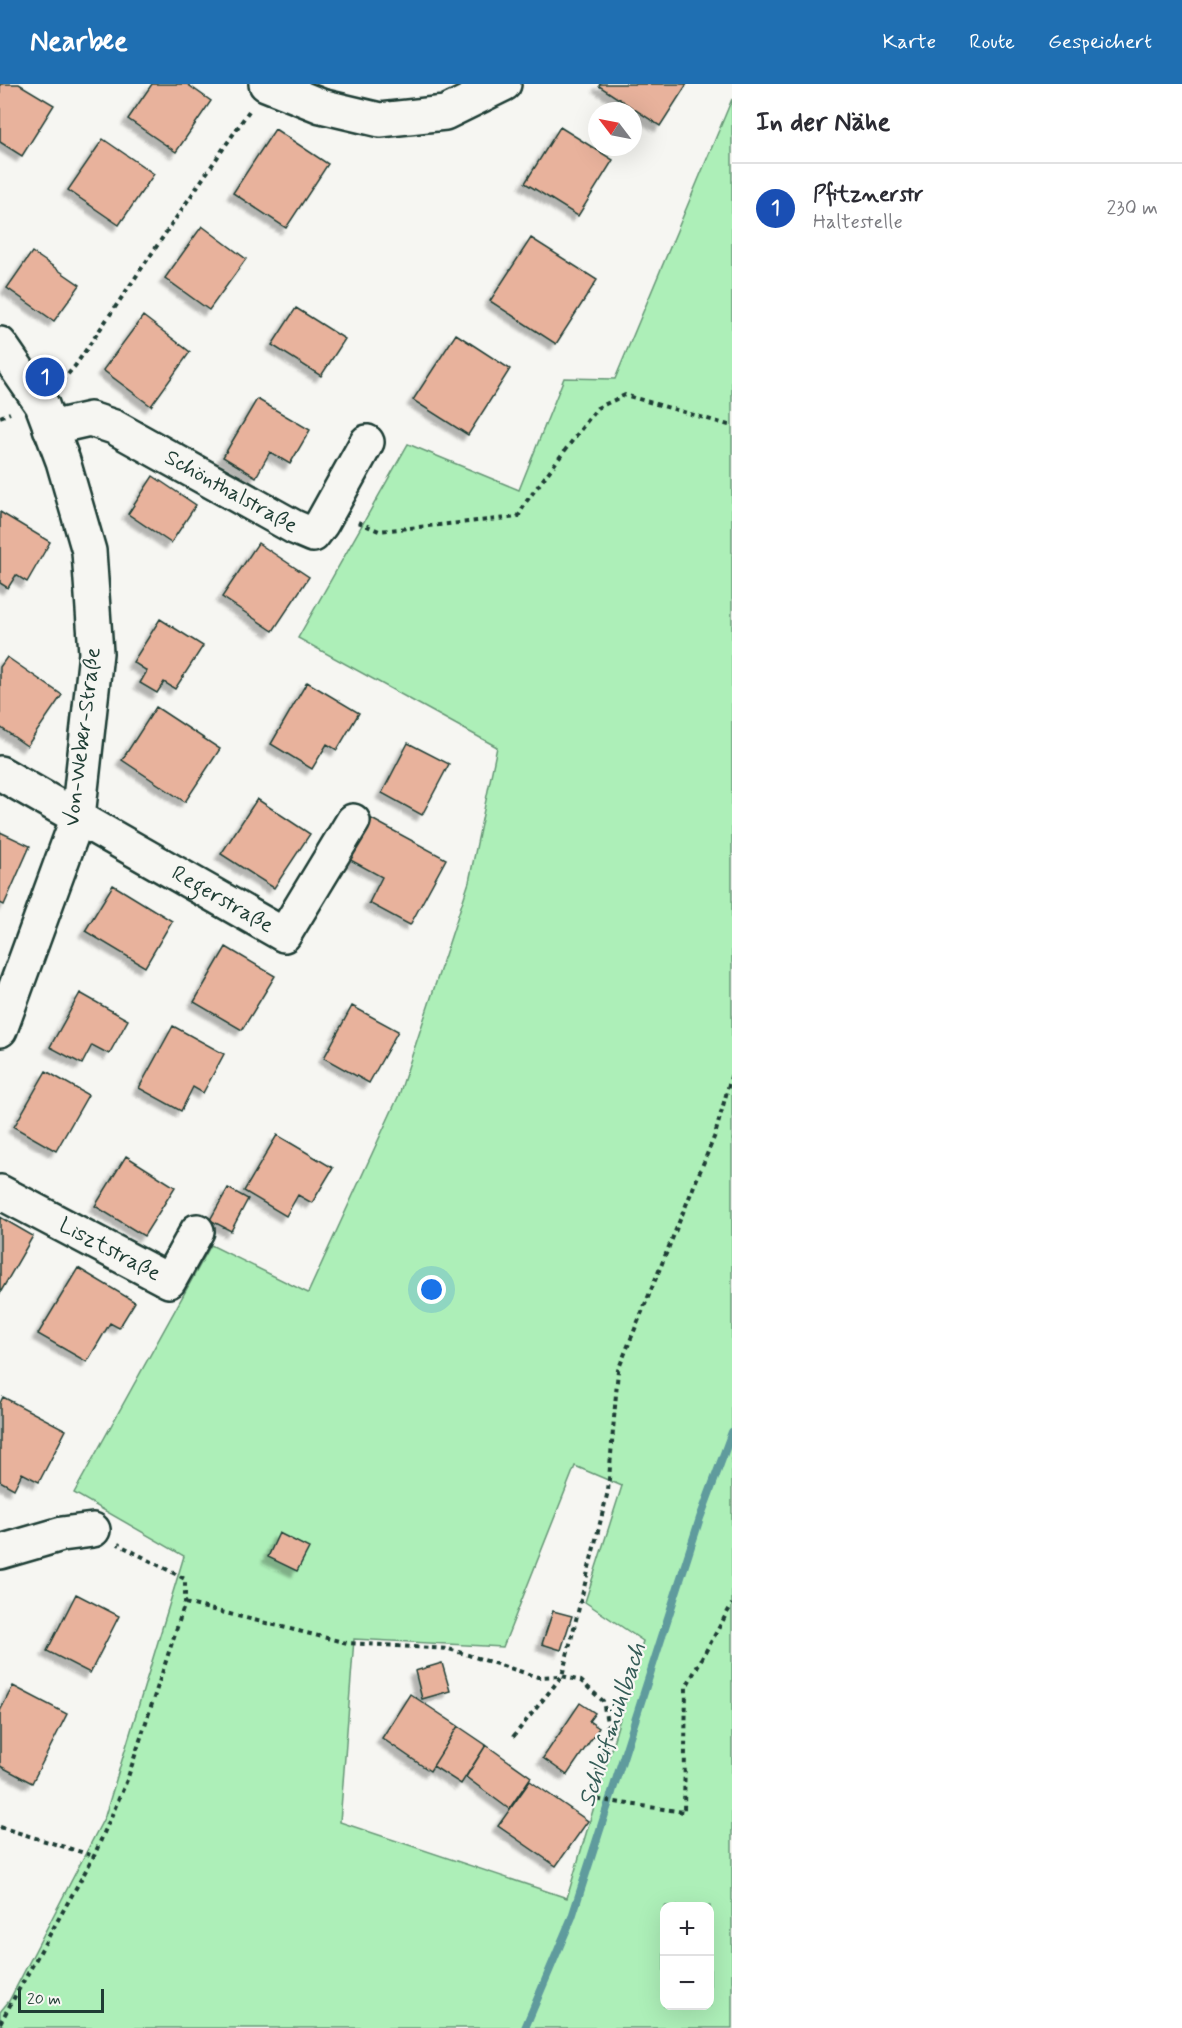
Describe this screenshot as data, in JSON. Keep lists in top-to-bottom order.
{
  "streets": {
    "street": [
      "Schönthalstraße",
      "Von-Weber-Straße",
      "Regerstraße",
      "Lisztstraße"
    ]
  },
  "crossings": [
    ["Schönthalstraße", "Von-Weber-Straße"],
    ["Von-Weber-Straße", "Regerstraße"]
  ],
  "water": ["Schleifmühlbach"],
  "scale_bar": "20 m",
  "north": "top left",
  "page": {
    "header": "Nearbee",
    "nav": ["Karte", "Route", "Gespeichert"],
    "heading": "In der Nähe",
    "list": [
      {
        "mark": "1",
        "name": "Pfitznerstr",
        "note": "Haltestelle",
        "value": "230 m"
      }
    ],
    "pins": "1",
    "map_buttons": ["+", "−"],
    "scale": "20 m"
  }
}
